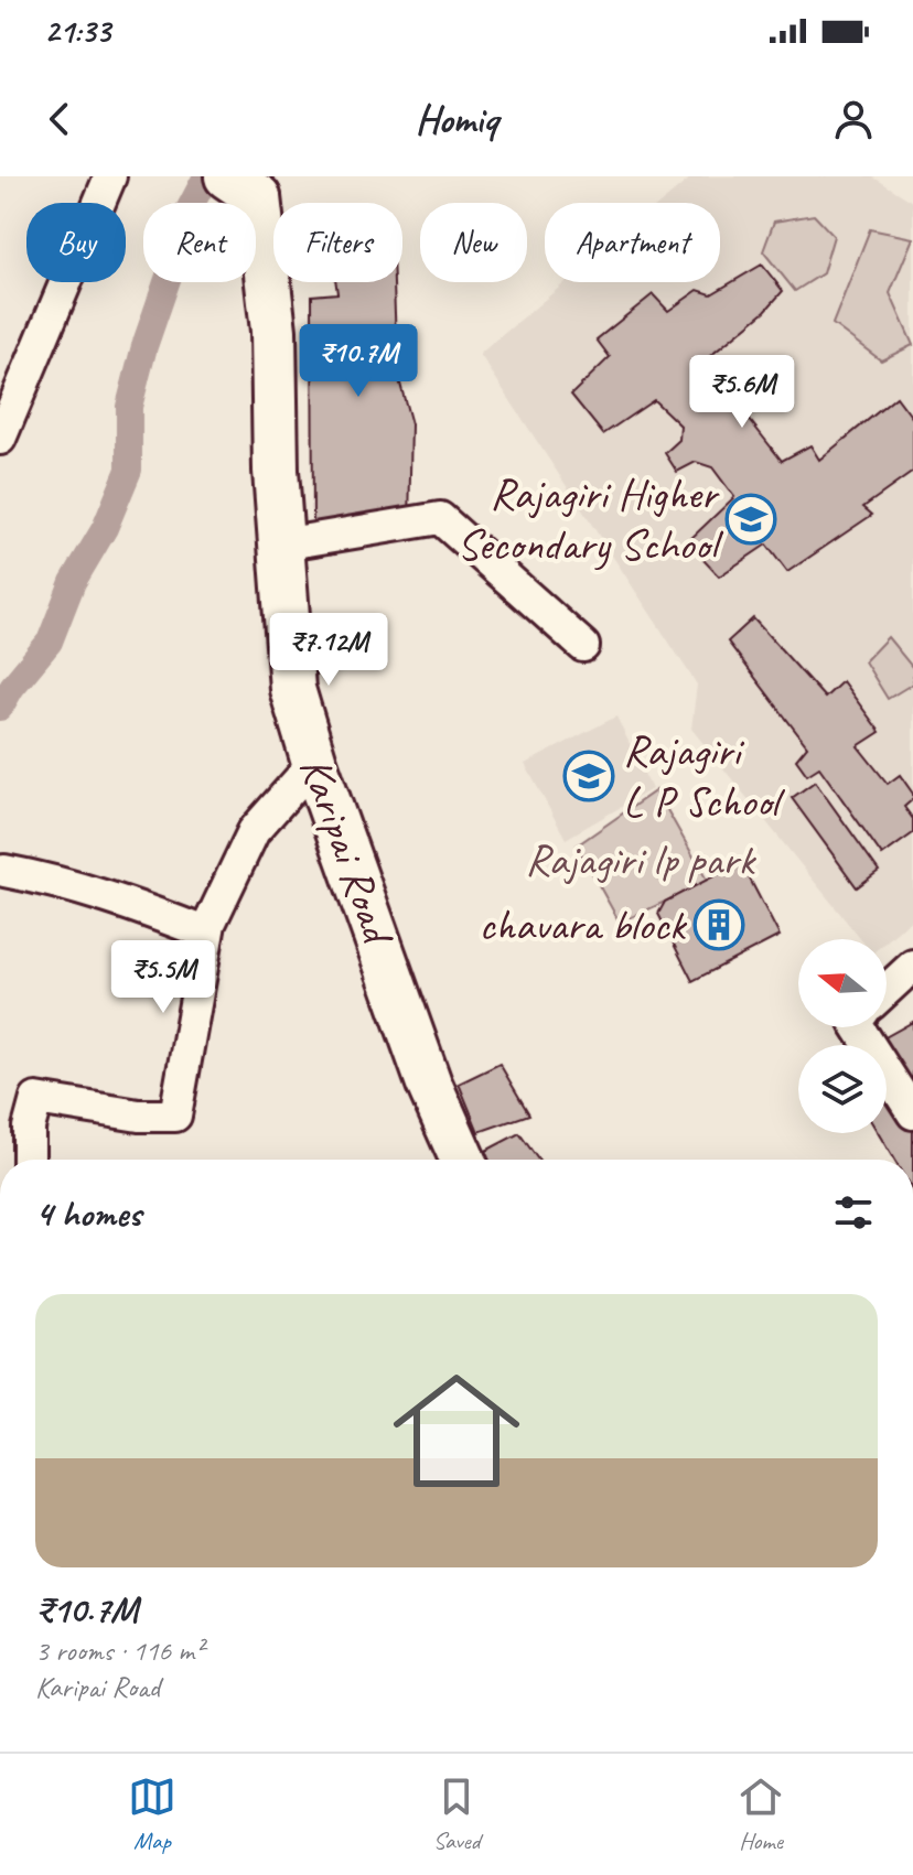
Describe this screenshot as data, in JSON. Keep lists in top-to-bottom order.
{
  "streets": {
    "street": ["Karipai Road"]
  },
  "parks": ["Rajagiri lp park"],
  "places": {
    "school or university": ["Rajagiri Higher Secondary School", "Rajagiri L P School"],
    "building": ["chavara block"]
  },
  "north": "left",
  "page": {
    "status": "21:33",
    "header": "Homiq",
    "chip": [
      "Buy",
      "Rent",
      "Filters",
      "New",
      "Apartment"
    ],
    "price": [
      "₹10.7M",
      "₹5.6M",
      "₹7.12M",
      "₹5.5M"
    ],
    "heading": "4 homes",
    "list": [
      {
        "name": "₹10.7M",
        "note": "3 rooms · 116 m² · Karipai Road"
      }
    ],
    "tabs": ["Map", "Saved", "Home"]
  }
}
